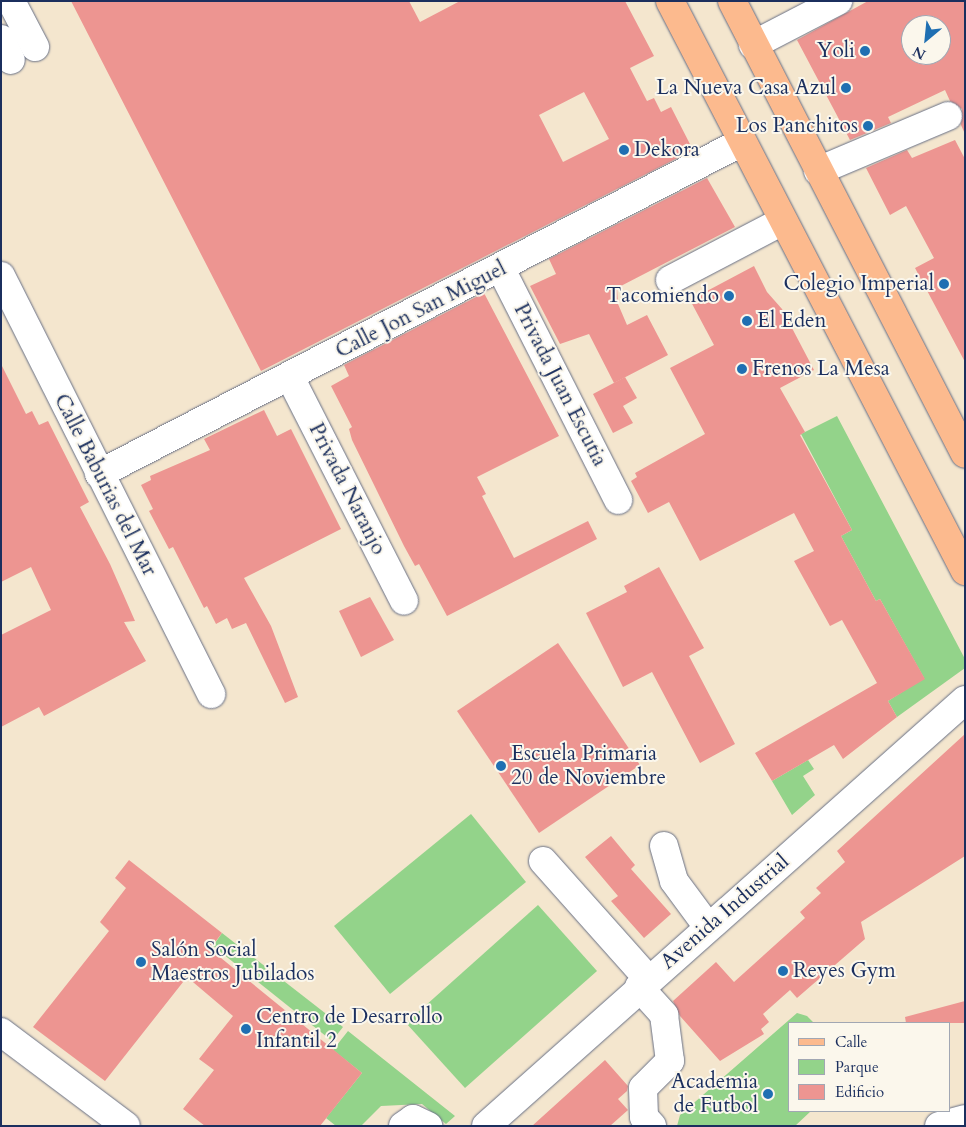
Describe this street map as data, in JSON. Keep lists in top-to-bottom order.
{
  "streets": {
    "street": [
      "Calle Jon San Miguel",
      "Privada Juan Escutia",
      "Calle Baburias del Mar",
      "Privada Naranjo",
      "Avenida Industrial"
    ]
  },
  "crossings": [
    ["Calle Jon San Miguel", "Privada Juan Escutia"],
    ["Calle Jon San Miguel", "Calle Baburias del Mar"],
    ["Calle Jon San Miguel", "Privada Naranjo"]
  ],
  "places": [
    "Yoli",
    "La Nueva Casa Azul",
    "Los Panchitos",
    "Dekora",
    "Colegio Imperial",
    "Tacomiendo",
    "El Eden",
    "Frenos La Mesa",
    "Escuela Primaria 20 de Noviembre",
    "Salón Social Maestros Jubilados",
    "Reyes Gym",
    "Centro de Desarrollo Infantil 2",
    "Academia de Futbol"
  ],
  "legend": ["Calle", "Parque", "Edificio"],
  "north": "bottom left"
}
